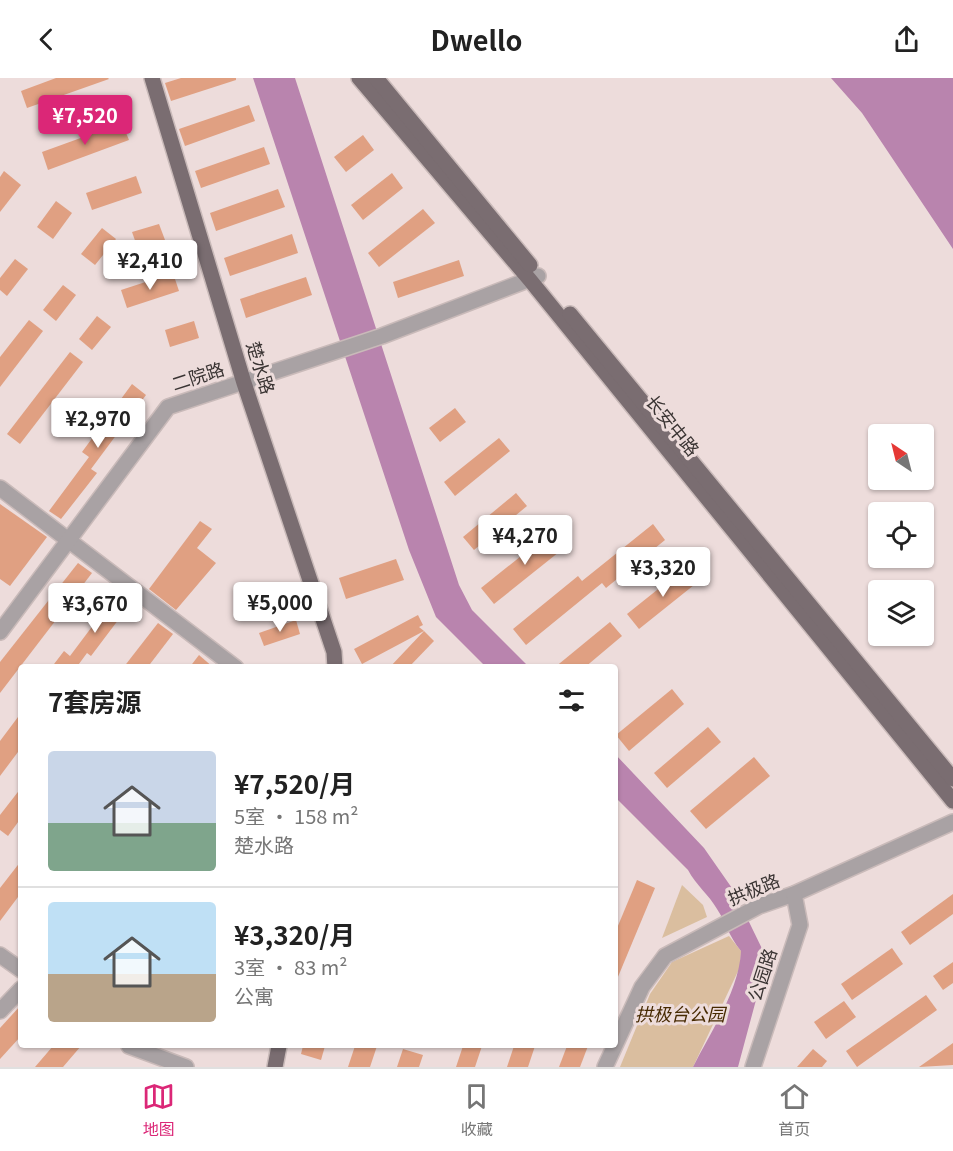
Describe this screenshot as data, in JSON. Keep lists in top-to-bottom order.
{
  "streets": {
    "main road": ["楚水路", "长安中路"],
    "street": ["二院路", "拱极路", "公园路"]
  },
  "crossings": [
    ["楚水路", "二院路"],
    ["二院路", "长安中路"],
    ["拱极路", "公园路"]
  ],
  "parks": ["拱极台公园"],
  "north": "top left",
  "page": {
    "header": "Dwello",
    "price": [
      "¥7,520",
      "¥2,410",
      "¥2,970",
      "¥4,270",
      "¥3,320",
      "¥5,000",
      "¥3,670"
    ],
    "heading": "7套房源",
    "list": [
      {
        "name": "¥7,520/月",
        "note": "5室 · 158 m² · 楚水路"
      },
      {
        "name": "¥3,320/月",
        "note": "3室 · 83 m² · 公寓"
      }
    ],
    "tabs": ["地图", "收藏", "首页"]
  }
}
